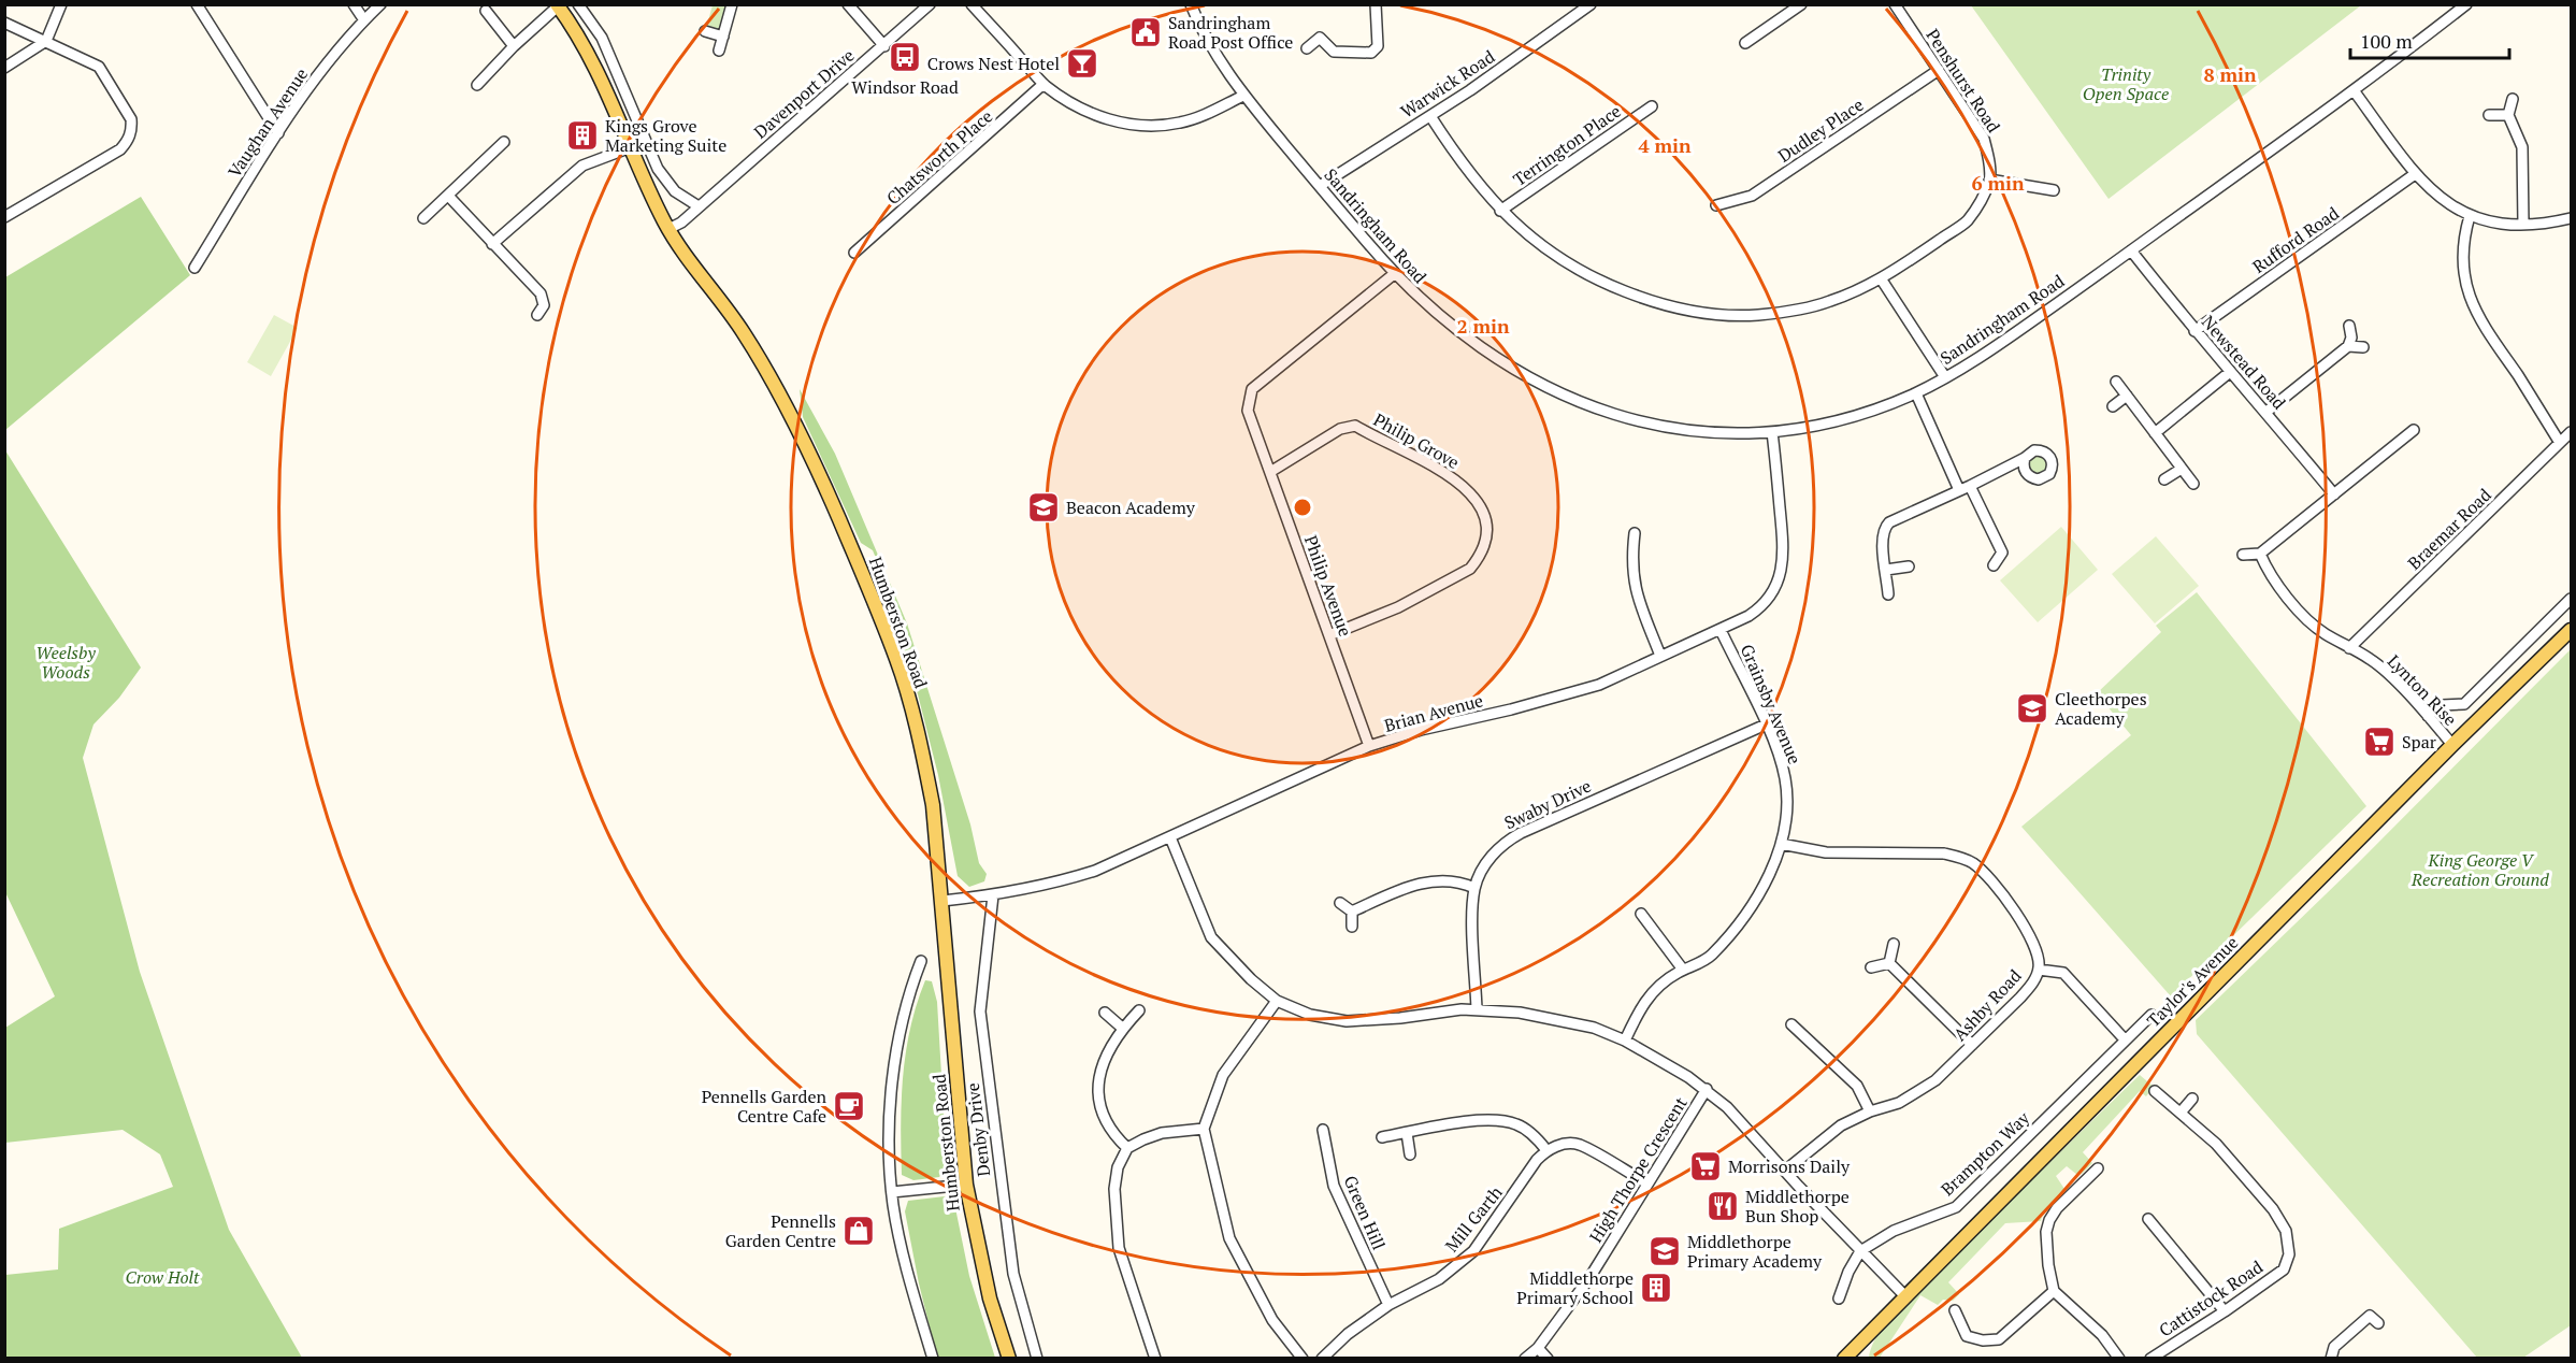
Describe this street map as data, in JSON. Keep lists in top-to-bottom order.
{
  "streets": {
    "main road": ["Humberston Road", "Taylor's Avenue"],
    "street": [
      "Penshurst Road",
      "Warwick Road",
      "Davenport Drive",
      "Vaughan Avenue",
      "Dudley Place",
      "Terrington Place",
      "Chatsworth Place",
      "Sandringham Road",
      "Rufford Road",
      "Newstead Road",
      "Philip Grove",
      "Braemar Road",
      "Philip Avenue",
      "Lynton Rise",
      "Grainsby Avenue",
      "Brian Avenue",
      "Swaby Drive",
      "Ashby Road",
      "Denby Drive",
      "Brampton Way",
      "High Thorpe Crescent",
      "Green Hill",
      "Mill Garth",
      "Cattistock Road"
    ]
  },
  "crossings": [
    ["Penshurst Road", "Dudley Place"],
    ["Warwick Road", "Sandringham Road"],
    ["Davenport Drive", "Humberston Road"],
    ["Sandringham Road", "Newstead Road"],
    ["Sandringham Road", "Philip Avenue"],
    ["Sandringham Road", "Brian Avenue"],
    ["Rufford Road", "Newstead Road"],
    ["Philip Grove", "Philip Avenue"],
    ["Braemar Road", "Lynton Rise"],
    ["Philip Avenue", "Brian Avenue"],
    ["Humberston Road", "Brian Avenue"],
    ["Lynton Rise", "Taylor's Avenue"],
    ["Grainsby Avenue", "Brian Avenue"],
    ["Grainsby Avenue", "Swaby Drive"],
    ["Grainsby Avenue", "Ashby Road"],
    ["Brian Avenue", "Denby Drive"],
    ["Green Hill", "Mill Garth"]
  ],
  "parks": [
    "Trinity Open Space",
    "Weelsby Woods",
    "King George V Recreation Ground",
    "Crow Holt"
  ],
  "places": {
    "public building": ["Sandringham Road Post Office"],
    "bus stop": ["Windsor Road"],
    "bar": ["Crows Nest Hotel"],
    "building": ["Kings Grove Marketing Suite", "Middlethorpe Primary School"],
    "school or university": ["Beacon Academy", "Cleethorpes Academy", "Middlethorpe Primary Academy"],
    "supermarket": ["Spar", "Morrisons Daily"],
    "cafe": ["Pennells Garden Centre Cafe"],
    "restaurant": ["Middlethorpe Bun Shop"],
    "shop": ["Pennells Garden Centre"]
  },
  "scale_bar": "100 m",
  "rings": [
    "8 min",
    "4 min",
    "6 min",
    "2 min"
  ]
}
